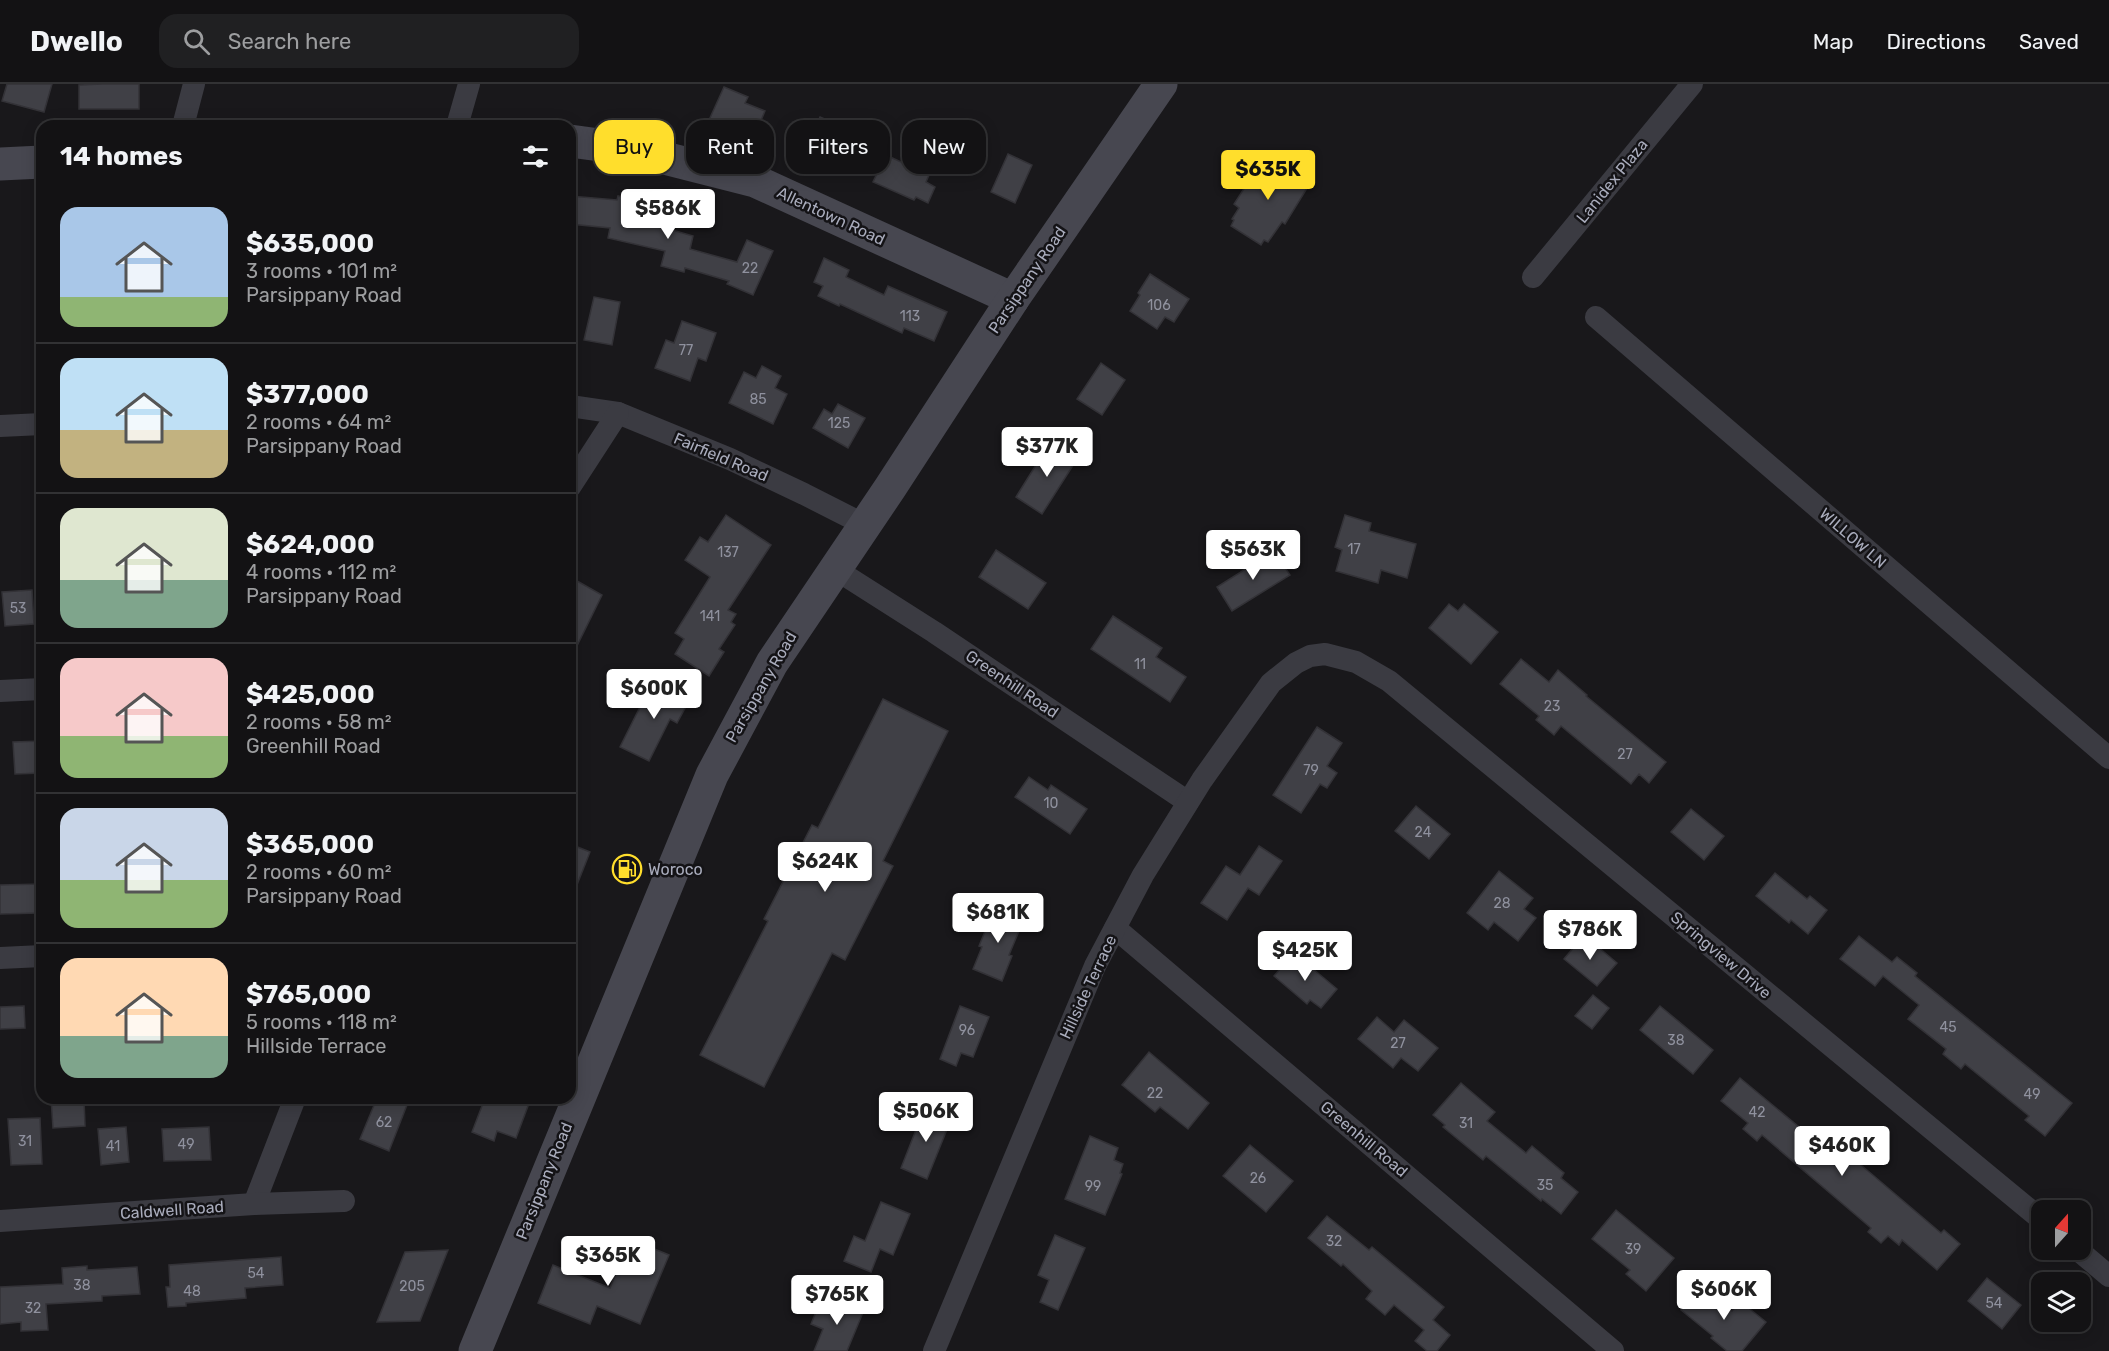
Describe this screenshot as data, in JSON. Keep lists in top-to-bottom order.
{
  "streets": {
    "main road": ["Allentown Road", "Parsippany Road"],
    "street": [
      "Lanidex Plaza",
      "Fairfield Road",
      "WILLOW LN",
      "Greenhill Road",
      "Springview Drive",
      "Hillside Terrace",
      "Caldwell Road"
    ]
  },
  "crossings": [
    ["Allentown Road", "Parsippany Road"],
    ["Parsippany Road", "Fairfield Road"],
    ["Parsippany Road", "Greenhill Road"],
    ["Greenhill Road", "Hillside Terrace"],
    ["Springview Drive", "Hillside Terrace"]
  ],
  "places": {
    "fuel station": ["Woroco"]
  },
  "house_numbers": [
    "22",
    "106",
    "113",
    "77",
    "85",
    "125",
    "17",
    "137",
    "53",
    "141",
    "11",
    "23",
    "27",
    "79",
    "10",
    "24",
    "28",
    "45",
    "96",
    "38",
    "27",
    "22",
    "49",
    "42",
    "62",
    "31",
    "31",
    "49",
    "41",
    "26",
    "35",
    "99",
    "32",
    "39",
    "54",
    "38",
    "205",
    "48",
    "54",
    "32"
  ],
  "north": "top",
  "page": {
    "header": "Dwello",
    "search": "Search here",
    "nav": ["Map", "Directions", "Saved"],
    "chip": [
      "Buy",
      "Rent",
      "Filters",
      "New"
    ],
    "heading": "14 homes",
    "price": [
      "$635K",
      "$586K",
      "$377K",
      "$563K",
      "$600K",
      "$624K",
      "$681K",
      "$786K",
      "$425K",
      "$506K",
      "$460K",
      "$365K",
      "$606K",
      "$765K"
    ],
    "list": [
      {
        "name": "$635,000",
        "note": "3 rooms · 101 m² · Parsippany Road"
      },
      {
        "name": "$377,000",
        "note": "2 rooms · 64 m² · Parsippany Road"
      },
      {
        "name": "$624,000",
        "note": "4 rooms · 112 m² · Parsippany Road"
      },
      {
        "name": "$425,000",
        "note": "2 rooms · 58 m² · Greenhill Road"
      },
      {
        "name": "$365,000",
        "note": "2 rooms · 60 m² · Parsippany Road"
      },
      {
        "name": "$765,000",
        "note": "5 rooms · 118 m² · Hillside Terrace"
      }
    ]
  }
}
